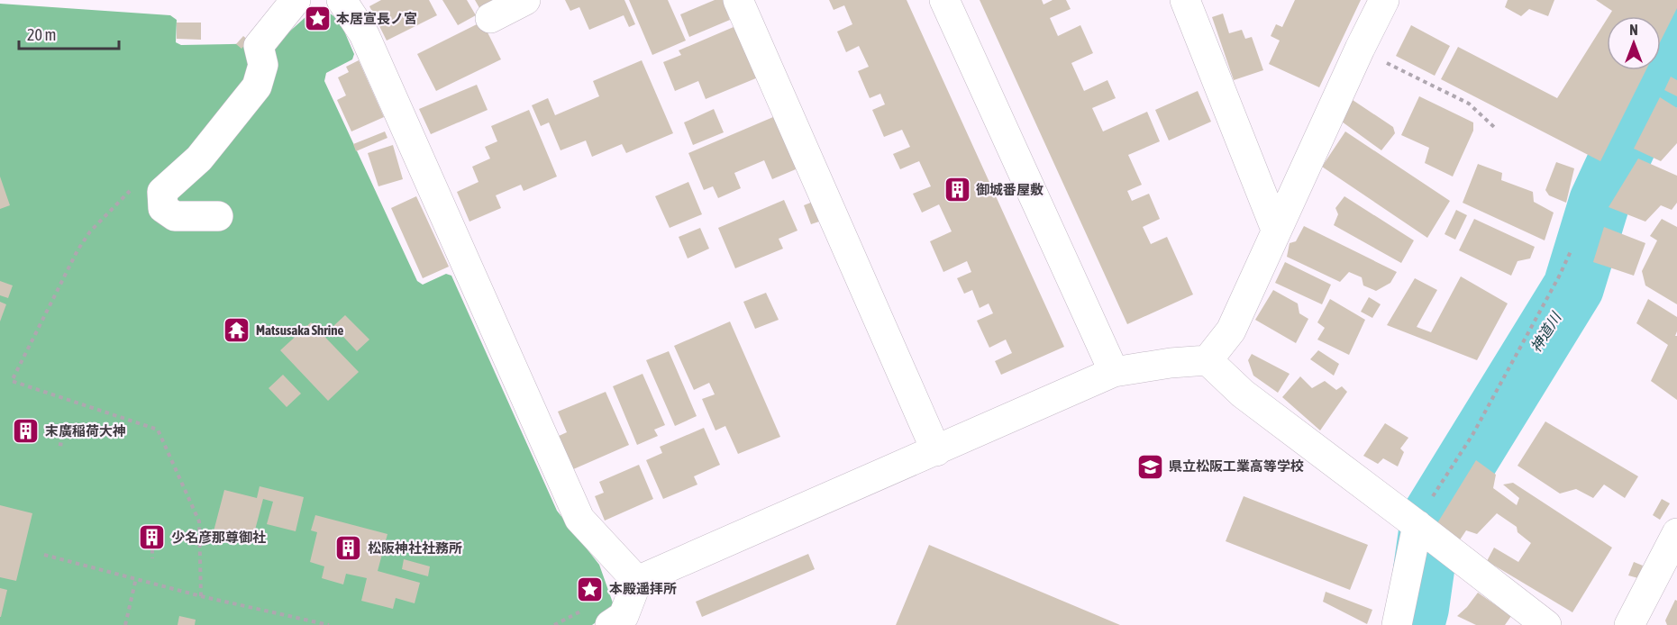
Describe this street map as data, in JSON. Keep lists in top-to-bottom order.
{
  "water": ["神道川"],
  "places": {
    "place": ["本居宣長ノ宮", "本殿遥拝所"],
    "building": [
      "御城番屋敷",
      "末廣稲荷大神",
      "少名彦那尊御社",
      "松阪神社社務所"
    ],
    "temple": ["Matsusaka Shrine"],
    "school or university": ["県立松阪工業高等学校"]
  },
  "scale_bar": "20 m",
  "north": "top"
}
